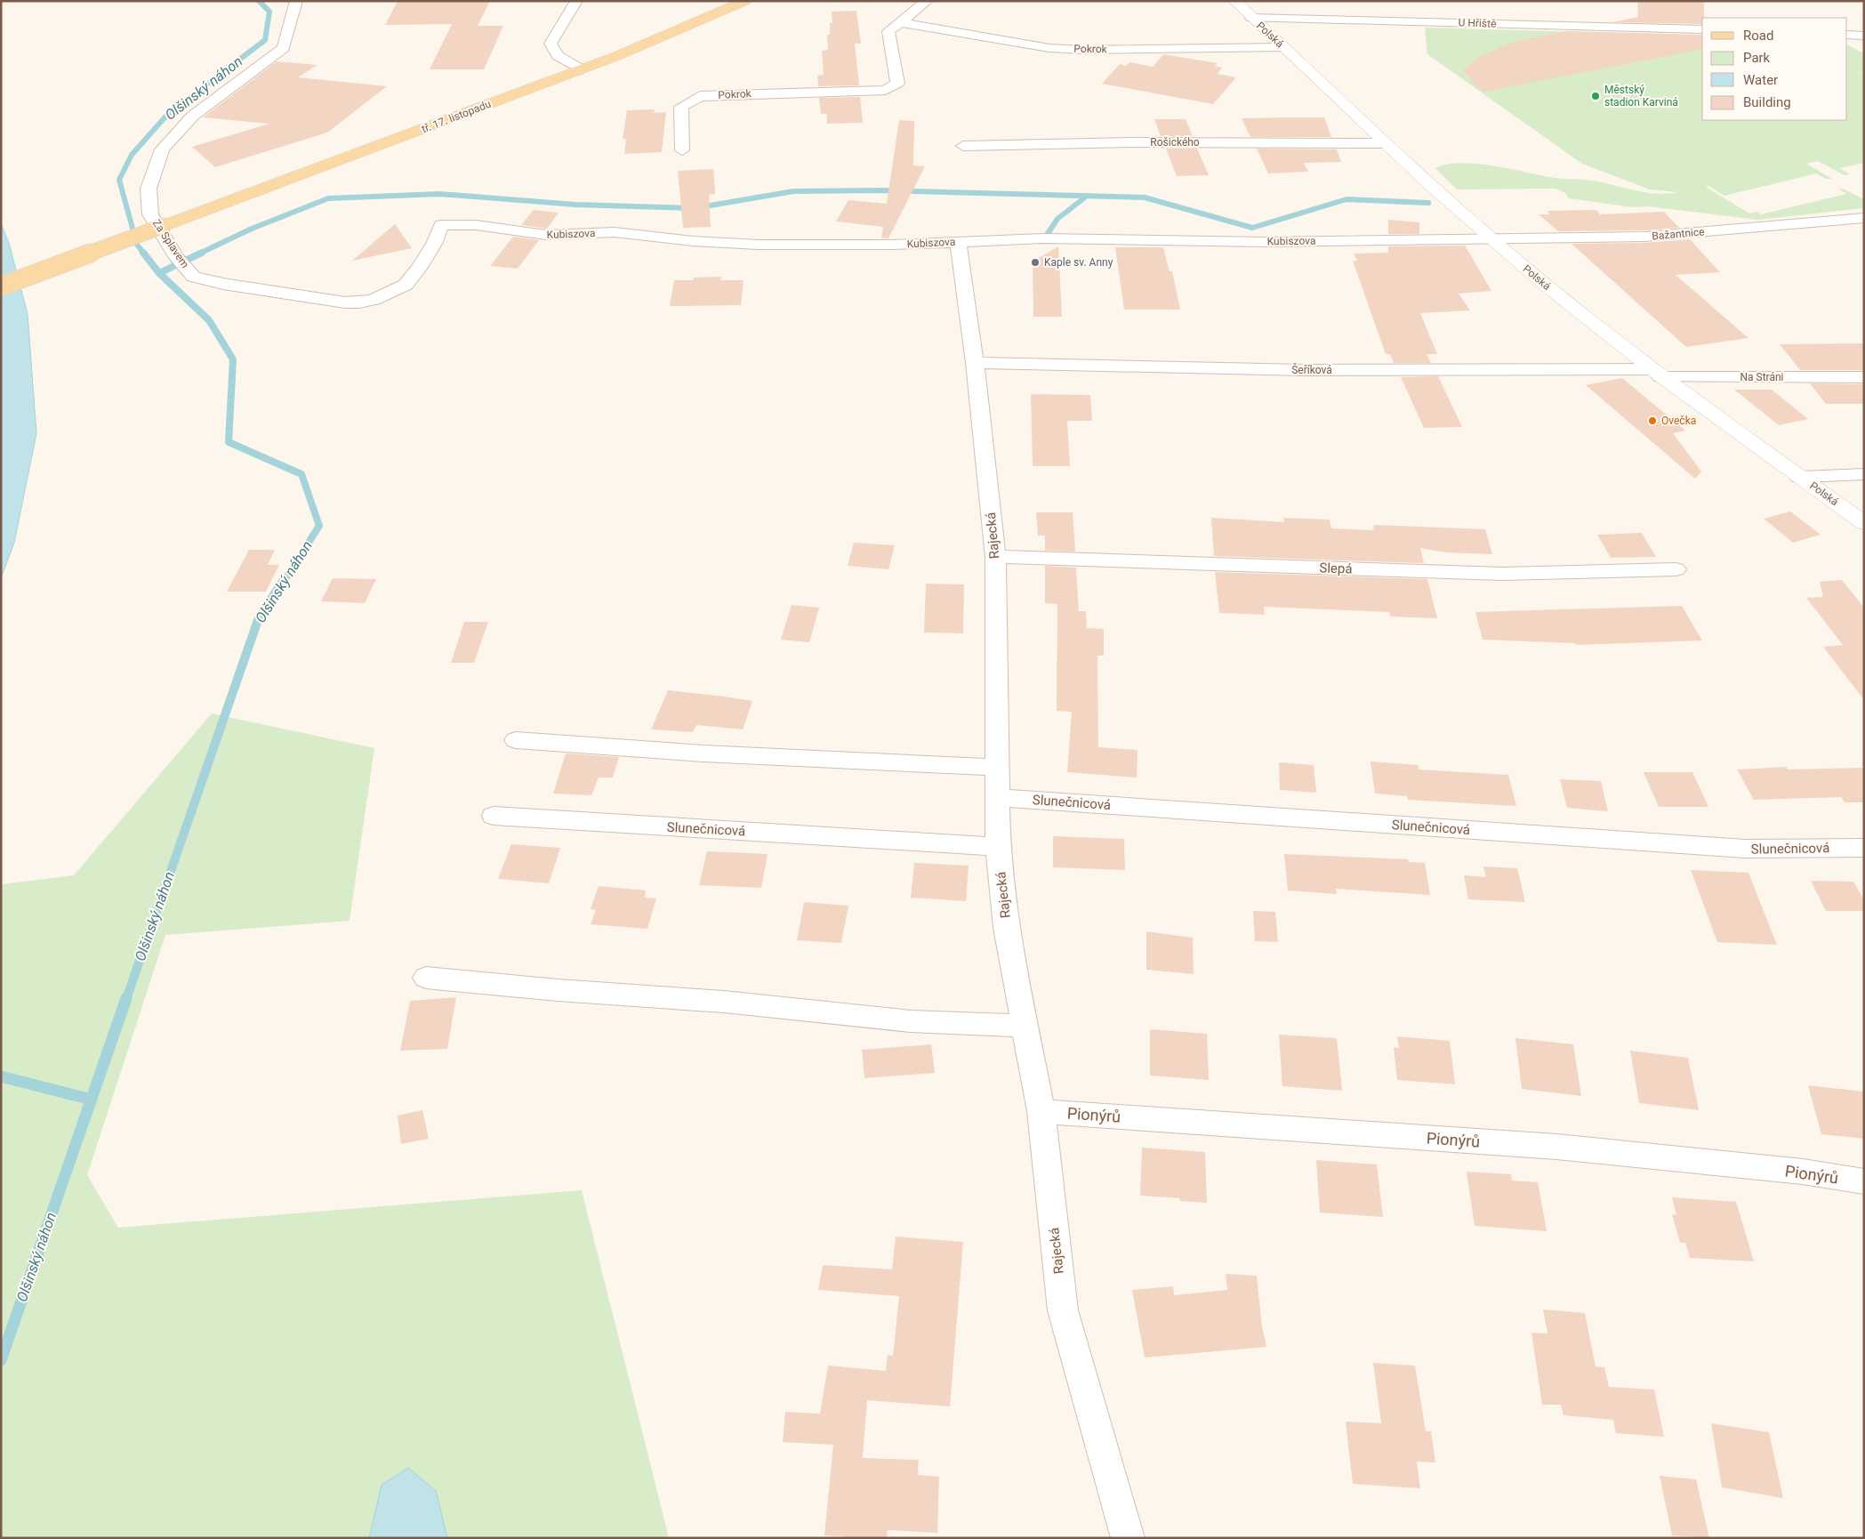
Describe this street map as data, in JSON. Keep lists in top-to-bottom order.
{
  "streets": {
    "main road": ["tř. 17. listopadu"],
    "street": [
      "U Hřiště",
      "Polská",
      "Pokrok",
      "Rošického",
      "Kubiszova",
      "Bažantnice",
      "Za Splavem",
      "Šeříková",
      "Na Stráni",
      "Rajecká",
      "Slepá",
      "Slunečnicová",
      "Pionýrů"
    ]
  },
  "crossings": [
    ["U Hřiště", "Polská"],
    ["Polská", "Pokrok"],
    ["Polská", "Rošického"],
    ["Polská", "Kubiszova"],
    ["Polská", "Bažantnice"],
    ["Polská", "Šeříková"],
    ["Polská", "Na Stráni"],
    ["Kubiszova", "Bažantnice"],
    ["Kubiszova", "Za Splavem"],
    ["Kubiszova", "Rajecká"],
    ["Šeříková", "Na Stráni"],
    ["Šeříková", "Rajecká"],
    ["Rajecká", "Slepá"],
    ["Rajecká", "Slunečnicová"],
    ["Rajecká", "Pionýrů"]
  ],
  "water": ["Olšinský náhon"],
  "places": ["Městský stadion Karviná", "Kaple sv. Anny", "Ovečka"],
  "legend": [
    "Road",
    "Park",
    "Water",
    "Building"
  ]
}
